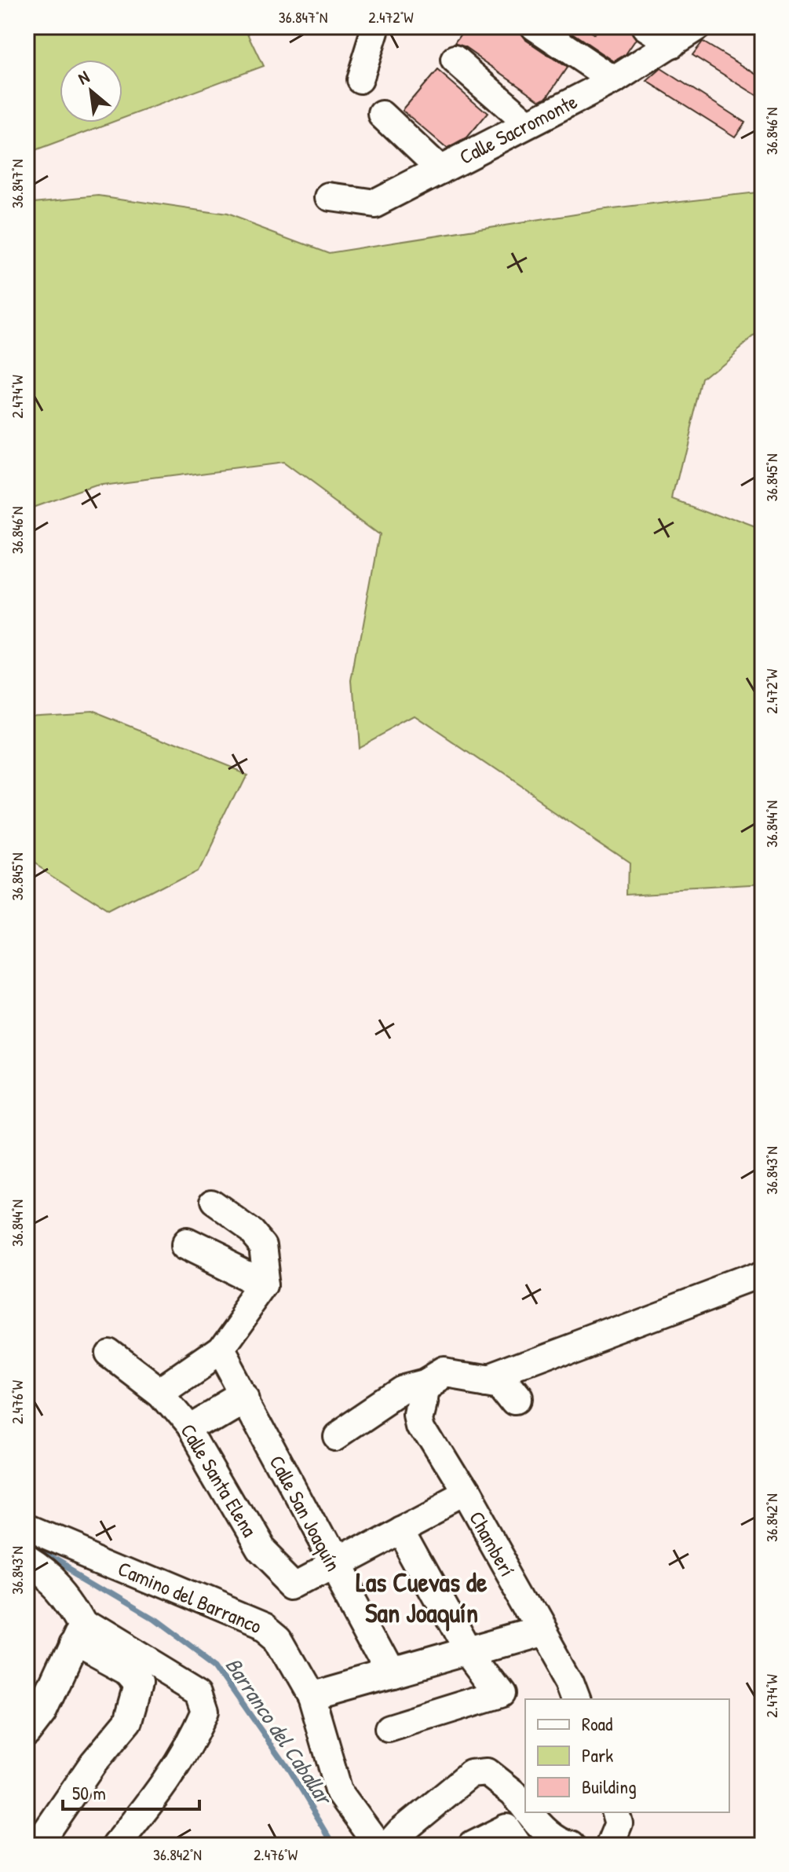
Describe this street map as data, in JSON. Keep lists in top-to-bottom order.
{
  "streets": {
    "street": [
      "Calle Sacromonte",
      "Calle Santa Elena",
      "Calle San Joaquín",
      "Chamberí",
      "Camino del Barranco"
    ]
  },
  "crossings": [
    ["Calle Santa Elena", "Calle San Joaquín"]
  ],
  "districts": ["Las Cuevas de San Joaquín"],
  "water": ["Barranco del Caballar"],
  "legend": ["Road", "Park", "Building"],
  "scale_bar": "50 m",
  "north": "top left",
  "coordinates": [
    "36.847°N",
    "2.472°W",
    "36.846°N",
    "2.474°W",
    "36.845°N",
    "36.844°N",
    "36.843°N",
    "2.476°W",
    "36.842°N"
  ]
}
